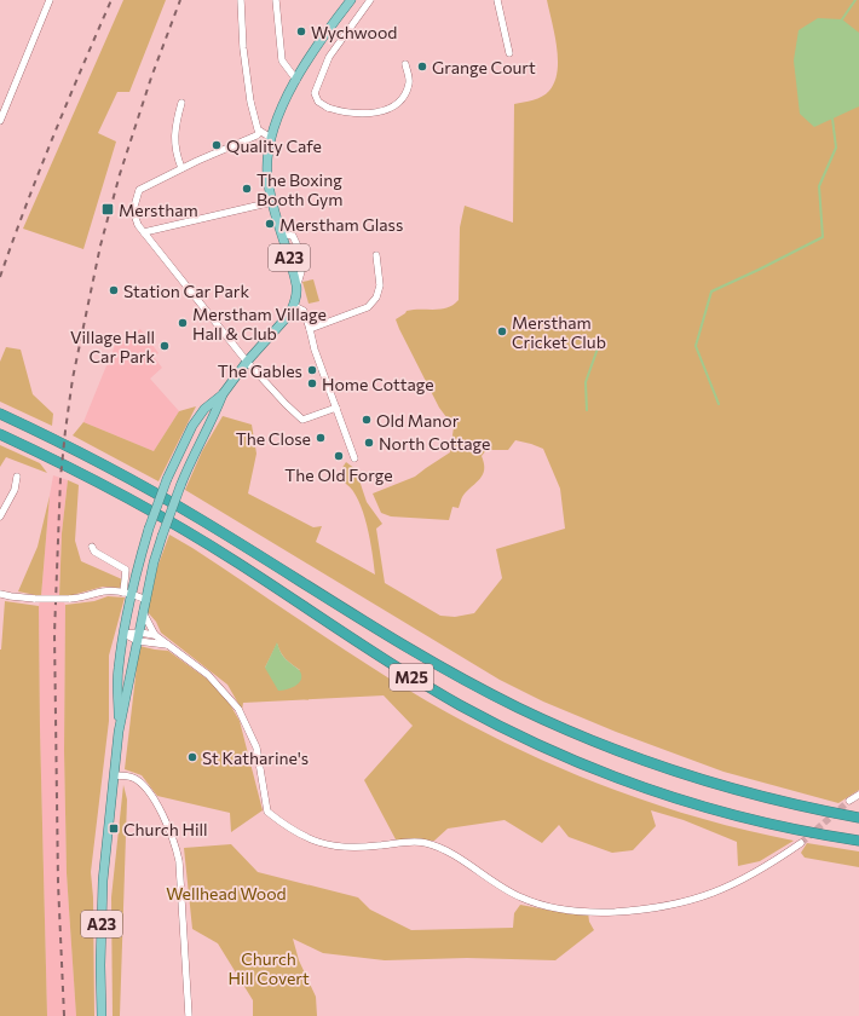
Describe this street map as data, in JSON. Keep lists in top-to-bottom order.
{
  "streets": {
    "highway": ["M25"],
    "main road": ["A23"]
  },
  "parks": ["Wellhead Wood", "Church Hill Covert"],
  "places": {
    "other": [
      "Wychwood",
      "Grange Court",
      "Quality Cafe",
      "The Boxing Booth Gym",
      "Merstham Glass",
      "Station Car Park",
      "Merstham Village Hall & Club",
      "Merstham Cricket Club",
      "Village Hall Car Park",
      "The Gables",
      "Home Cottage",
      "Old Manor",
      "The Close",
      "North Cottage",
      "The Old Forge",
      "St Katharine's"
    ],
    "transit": ["Merstham", "Church Hill"]
  }
}
